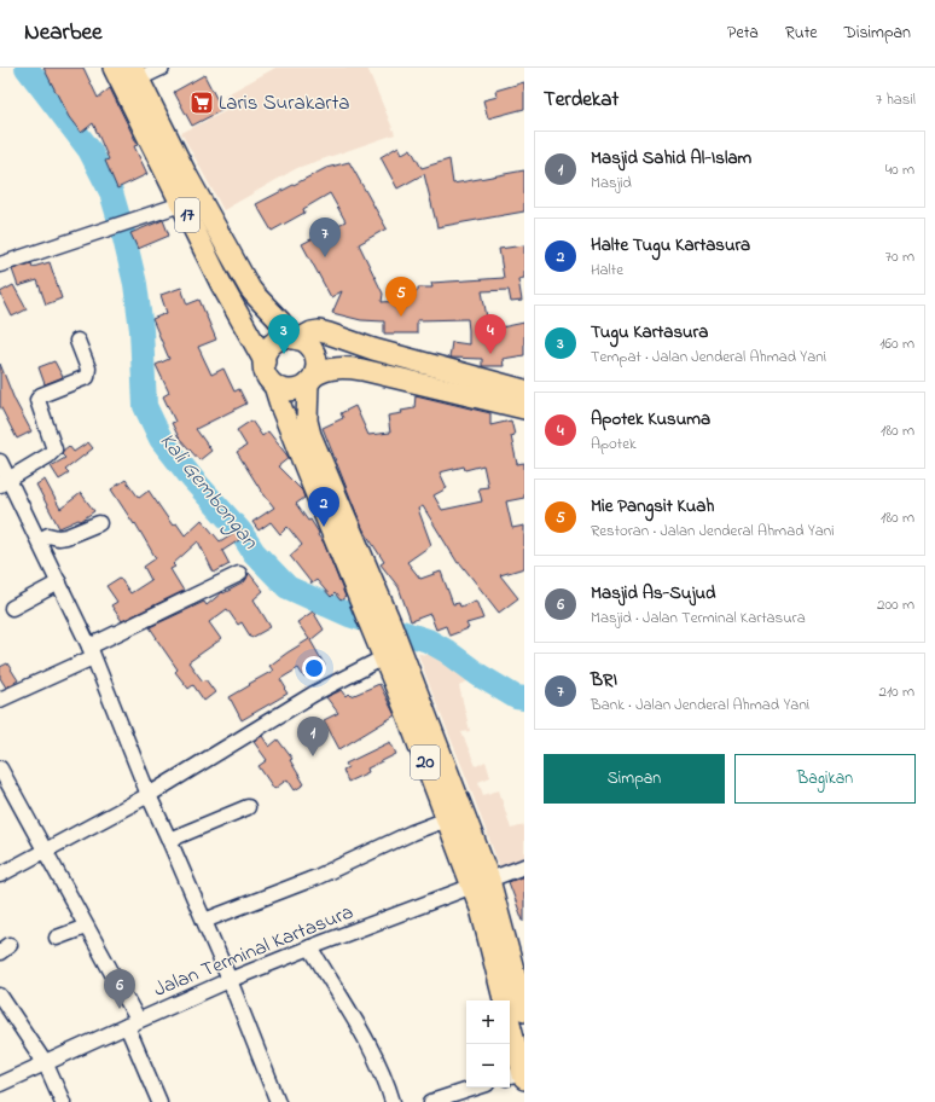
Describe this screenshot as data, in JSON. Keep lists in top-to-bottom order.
{
  "streets": {
    "highway": ["17", "20"],
    "street": ["Jalan Terminal Kartasura"]
  },
  "crossings": [
    ["17", "20"],
    ["20", "Jalan Terminal Kartasura"]
  ],
  "water": ["Kali Gembongan"],
  "places": {
    "supermarket": ["Laris Surakarta"]
  },
  "page": {
    "header": "Nearbee",
    "nav": ["Peta", "Rute", "Disimpan"],
    "heading": ["Terdekat", "7 hasil"],
    "list": [
      {
        "mark": "1",
        "name": "Masjid Sahid Al-Islam",
        "note": "Masjid",
        "value": "40 m"
      },
      {
        "mark": "2",
        "name": "Halte Tugu Kartasura",
        "note": "Halte",
        "value": "70 m"
      },
      {
        "mark": "3",
        "name": "Tugu Kartasura",
        "note": "Tempat · Jalan Jenderal Ahmad Yani",
        "value": "160 m"
      },
      {
        "mark": "4",
        "name": "Apotek Kusuma",
        "note": "Apotek",
        "value": "180 m"
      },
      {
        "mark": "5",
        "name": "Mie Pangsit Kuah",
        "note": "Restoran · Jalan Jenderal Ahmad Yani",
        "value": "180 m"
      },
      {
        "mark": "6",
        "name": "Masjid As-Sujud",
        "note": "Masjid · Jalan Terminal Kartasura",
        "value": "200 m"
      },
      {
        "mark": "7",
        "name": "BRI",
        "note": "Bank · Jalan Jenderal Ahmad Yani",
        "value": "210 m"
      }
    ],
    "pins": [
      "7",
      "5",
      "3",
      "4",
      "2",
      "1",
      "6"
    ],
    "buttons": ["Simpan", "Bagikan"],
    "map_buttons": ["+", "−"]
  }
}
